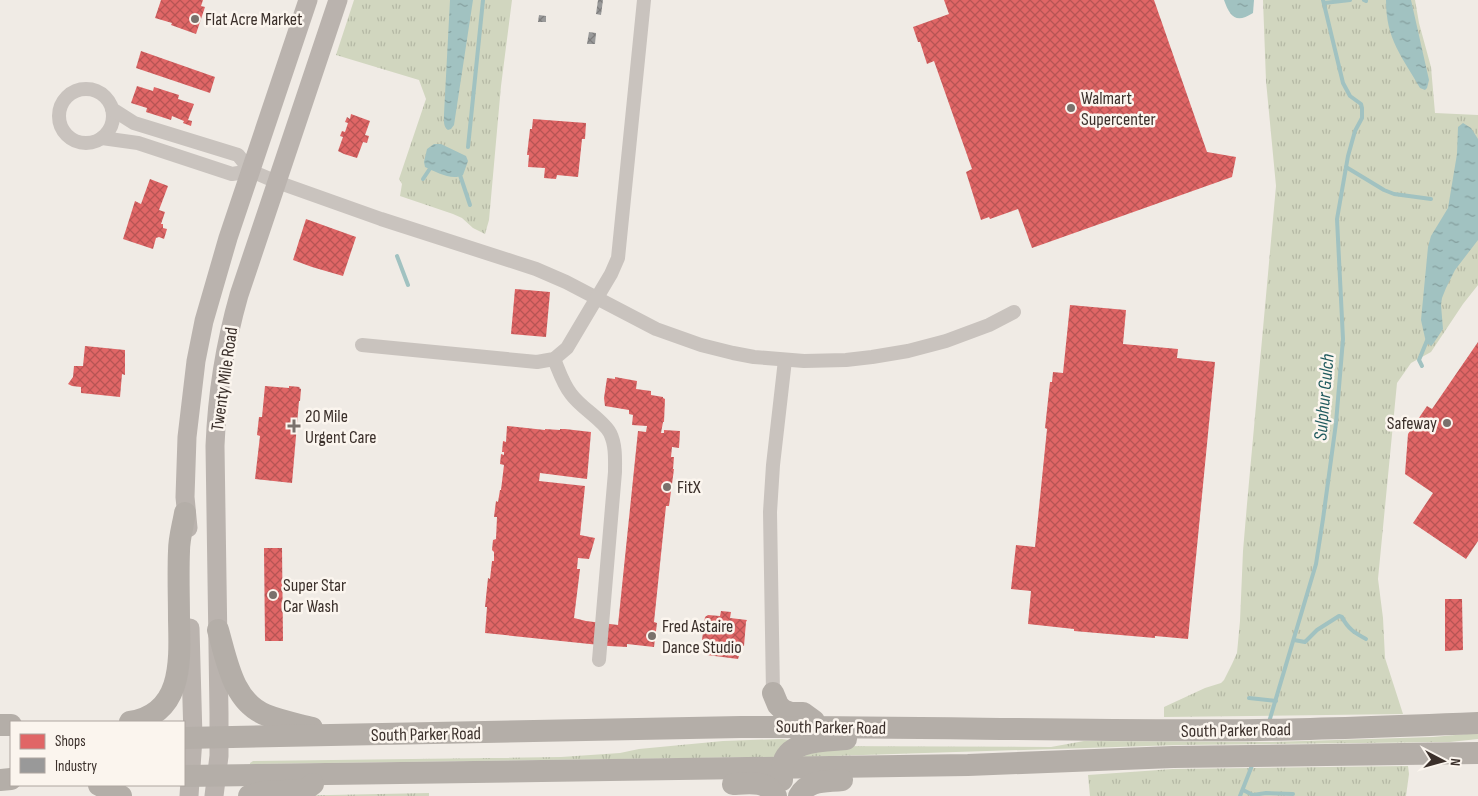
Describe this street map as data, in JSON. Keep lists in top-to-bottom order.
{
  "streets": {
    "highway": ["South Parker Road"],
    "main road": ["Twenty Mile Road"]
  },
  "crossings": [
    ["Twenty Mile Road", "South Parker Road"]
  ],
  "water": ["Sulphur Gulch"],
  "places": {
    "other": [
      "Flat Acre Market",
      "Walmart Supercenter",
      "Safeway",
      "FitX",
      "Super Star Car Wash",
      "Fred Astaire Dance Studio"
    ],
    "health": ["20 Mile Urgent Care"]
  },
  "legend": ["Shops", "Industry"],
  "north": "right"
}
